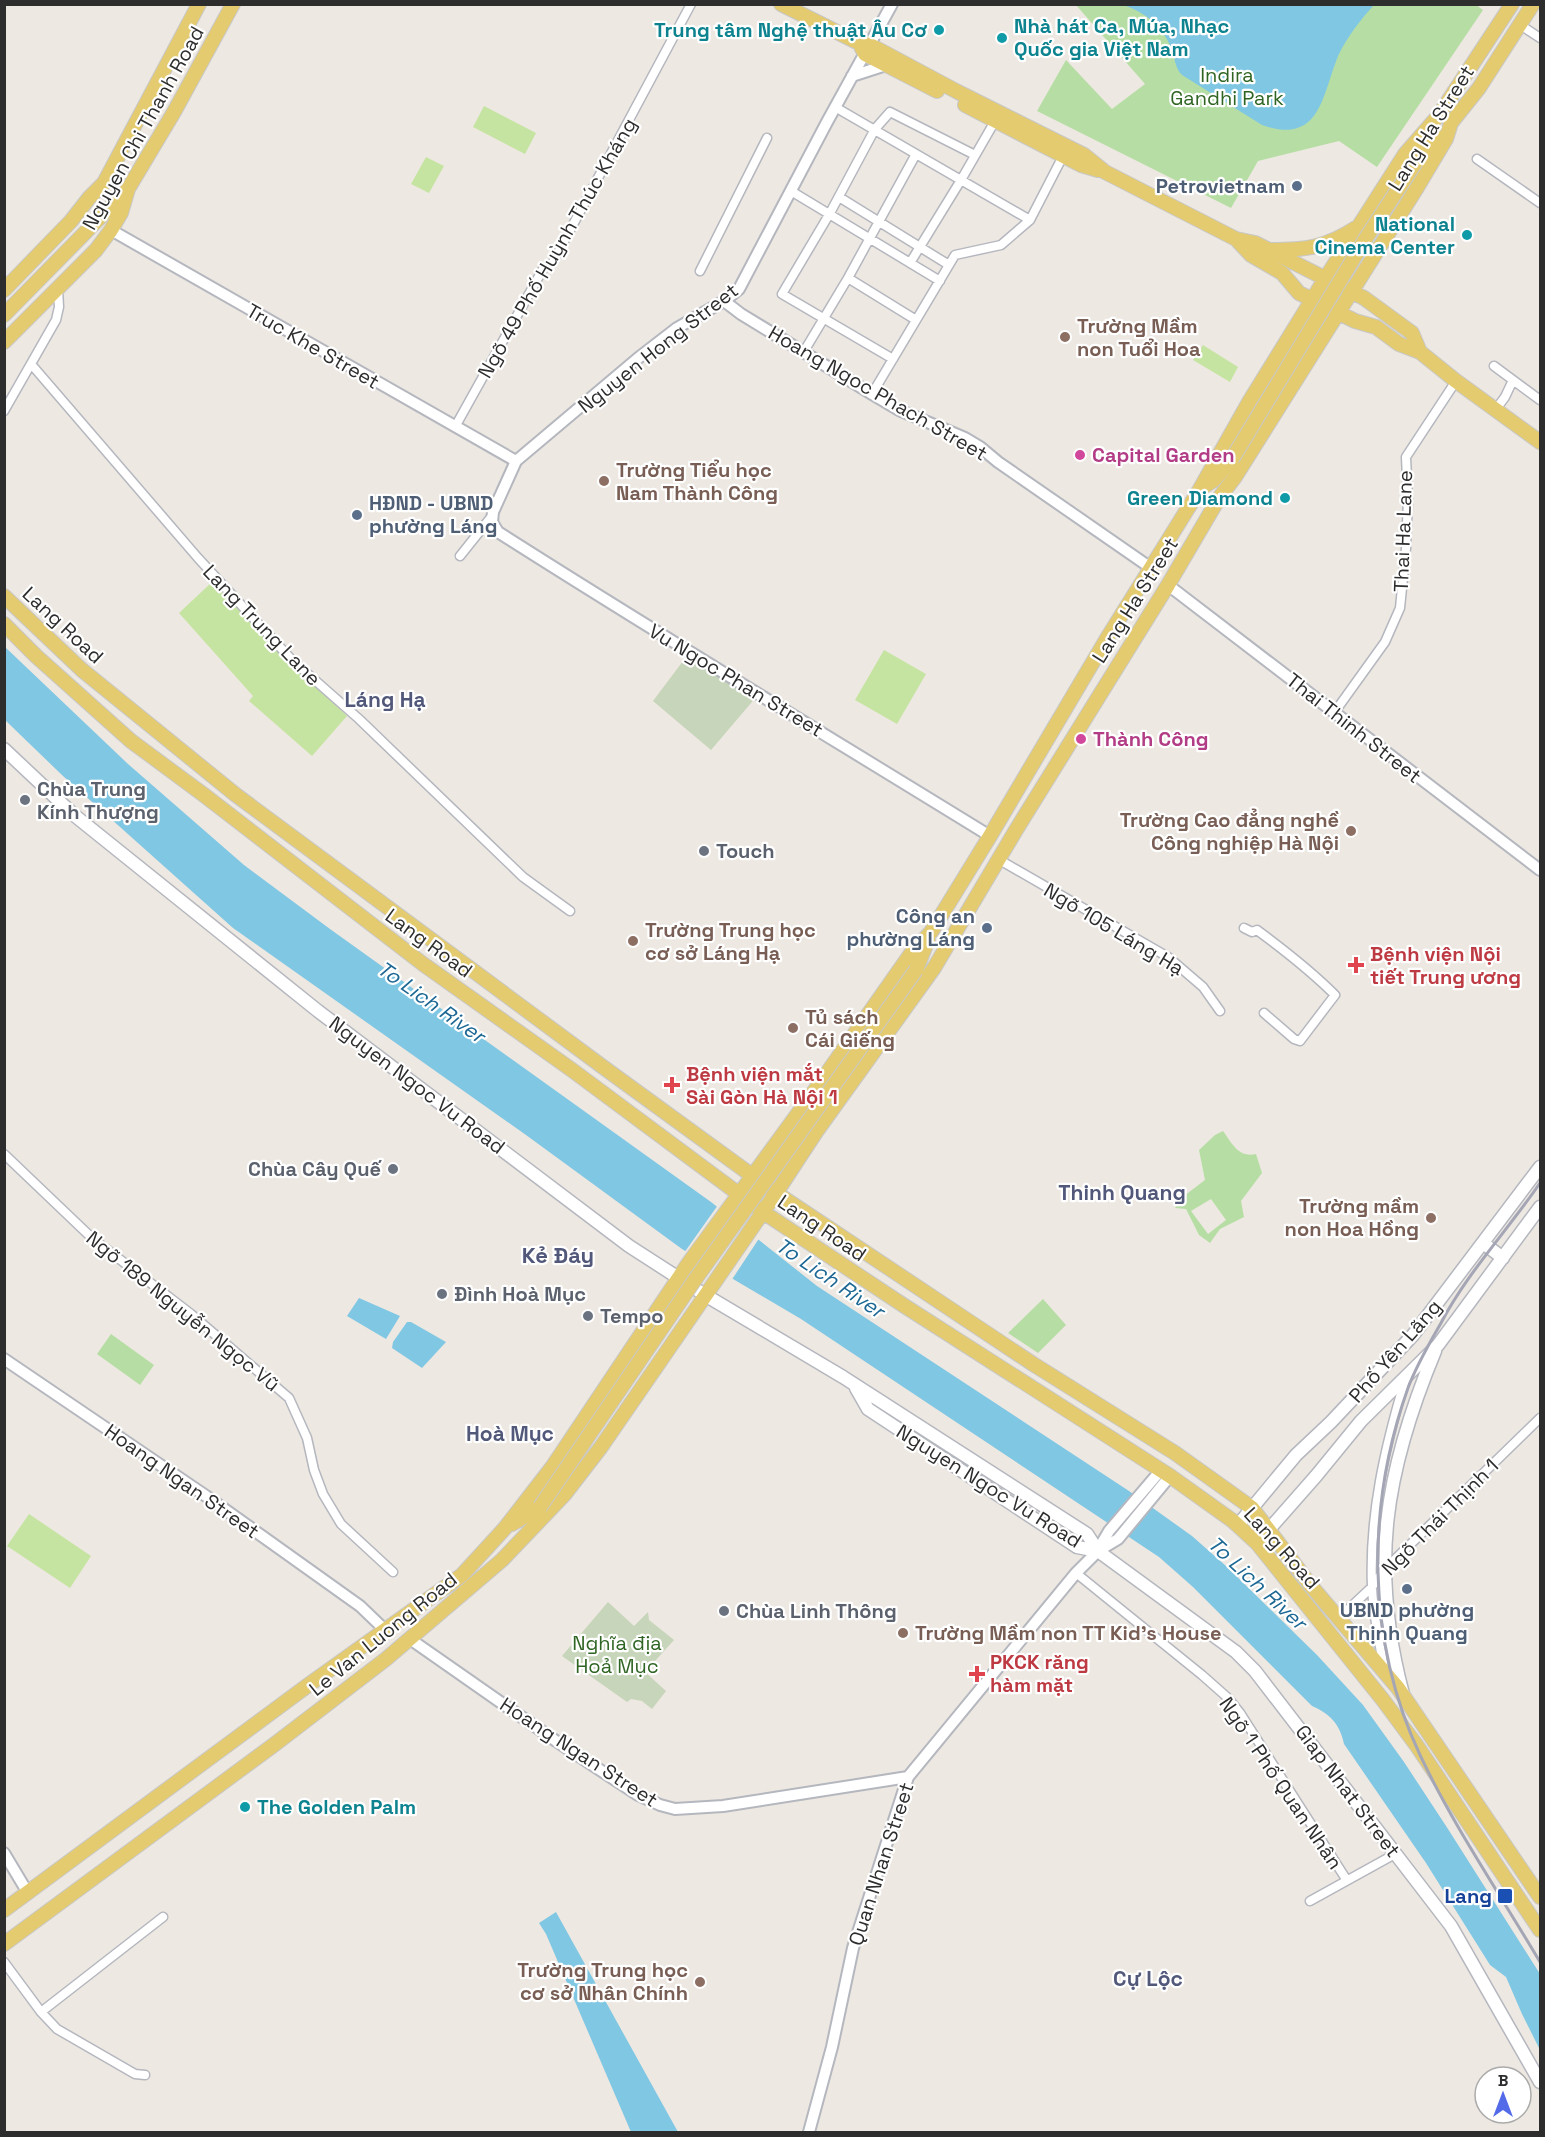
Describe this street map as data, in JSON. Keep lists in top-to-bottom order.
{
  "streets": {
    "main road": [
      "Nguyen Chi Thanh Road",
      "Lang Ha Street",
      "Lang Road",
      "Nguyen Ngoc Vu Road",
      "Phố Yên Lãng",
      "Le Van Luong Road",
      "Giap Nhat Street"
    ],
    "street": [
      "Ngõ 49 Phố Huỳnh Thúc Kháng",
      "Truc Khe Street",
      "Nguyen Hong Street",
      "Hoang Ngoc Phach Street",
      "Thai Ha Lane",
      "Lang Trung Lane",
      "Vu Ngoc Phan Street",
      "Thai Thinh Street",
      "Ngõ 105 Láng Hạ",
      "Ngõ 189 Nguyễn Ngọc Vũ",
      "Hoang Ngan Street",
      "Ngõ Thái Thịnh 1",
      "Ngõ 1 Phố Quan Nhân",
      "Quan Nhan Street"
    ]
  },
  "crossings": [
    ["Nguyen Chi Thanh Road", "Truc Khe Street"],
    ["Lang Ha Street", "Hoang Ngoc Phach Street"],
    ["Lang Ha Street", "Lang Road"],
    ["Lang Ha Street", "Vu Ngoc Phan Street"],
    ["Lang Ha Street", "Thai Thinh Street"],
    ["Lang Ha Street", "Ngõ 105 Láng Hạ"],
    ["Lang Ha Street", "Le Van Luong Road"],
    ["Ngõ 49 Phố Huỳnh Thúc Kháng", "Truc Khe Street"],
    ["Truc Khe Street", "Nguyen Hong Street"],
    ["Nguyen Hong Street", "Hoang Ngoc Phach Street"],
    ["Nguyen Hong Street", "Vu Ngoc Phan Street"],
    ["Thai Ha Lane", "Thai Thinh Street"],
    ["Lang Road", "Phố Yên Lãng"],
    ["Lang Road", "Ngõ Thái Thịnh 1"],
    ["Lang Road", "Le Van Luong Road"],
    ["Lang Road", "Quan Nhan Street"],
    ["Nguyen Ngoc Vu Road", "Le Van Luong Road"],
    ["Nguyen Ngoc Vu Road", "Giap Nhat Street"],
    ["Nguyen Ngoc Vu Road", "Quan Nhan Street"],
    ["Hoang Ngan Street", "Le Van Luong Road"],
    ["Hoang Ngan Street", "Quan Nhan Street"],
    ["Ngõ 1 Phố Quan Nhân", "Quan Nhan Street"],
    ["Giap Nhat Street", "Quan Nhan Street"]
  ],
  "districts": [
    "Láng Hạ",
    "Thinh Quang",
    "Kẻ Đáy",
    "Hoà Mục",
    "Cự Lộc"
  ],
  "water": ["To Lich River"],
  "parks": ["Indira Gandhi Park", "Nghĩa địa Hoả Mục"],
  "places": {
    "other": [
      "Trung tâm Nghệ thuật Âu Cơ",
      "Nhà hát Ca, Múa, Nhạc Quốc gia Việt Nam",
      "Petrovietnam",
      "National Cinema Center",
      "Trường Mầm non Tuổi Hoa",
      "Capital Garden",
      "Trường Tiểu học Nam Thành Công",
      "Green Diamond",
      "HĐND - UBND phường Láng",
      "Thành Công",
      "Chùa Trung Kính Thượng",
      "Trường Cao đẳng nghề Công nghiệp Hà Nội",
      "Touch",
      "Công an phường Láng",
      "Trường Trung học cơ sở Láng Hạ",
      "Tủ sách Cái Giếng",
      "Chùa Cây Quế",
      "Trường mầm non Hoa Hồng",
      "Đình Hoà Mục",
      "Tempo",
      "UBND phường Thịnh Quang",
      "Chùa Linh Thông",
      "Trường Mầm non TT Kid's House",
      "The Golden Palm",
      "Trường Trung học cơ sở Nhân Chính"
    ],
    "health": ["Bệnh viện Nội tiết Trung ương", "Bệnh viện mắt Sài Gòn Hà Nội 1", "PKCK răng hàm mặt"],
    "transit": ["Lang"]
  },
  "north": "top"
}
